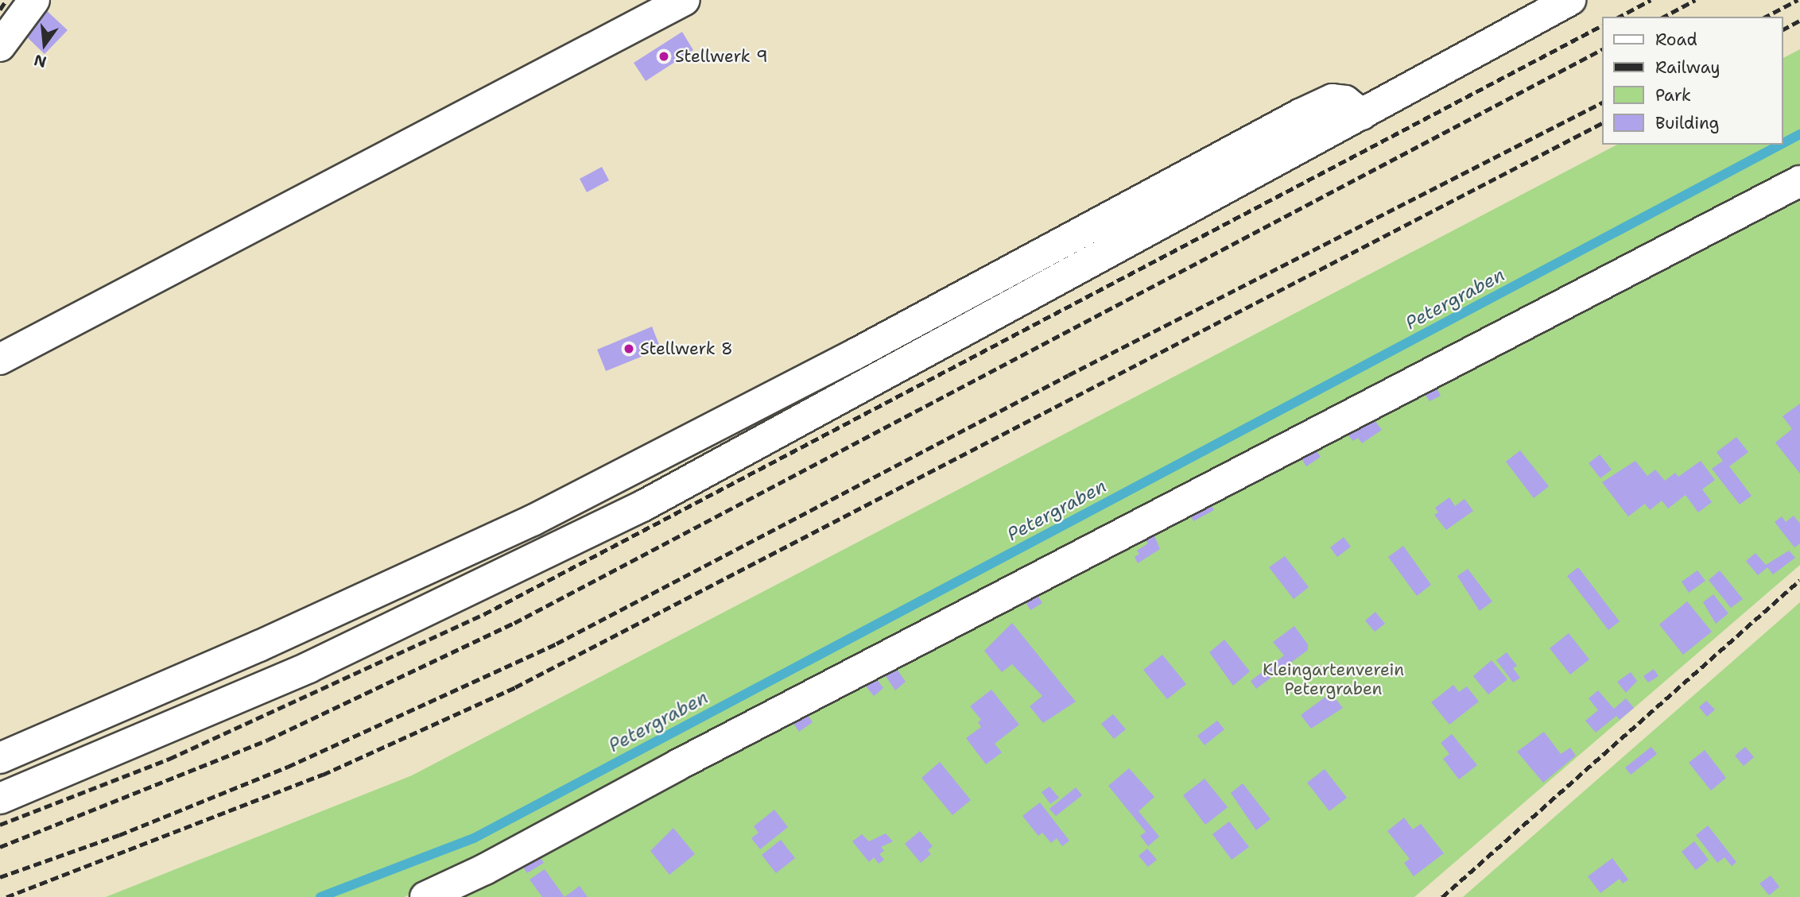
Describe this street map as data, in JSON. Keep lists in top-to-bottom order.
{
  "water": ["Petergraben"],
  "parks": ["Kleingartenverein Petergraben"],
  "places": ["Stellwerk 9", "Stellwerk 8"],
  "legend": [
    "Road",
    "Railway",
    "Park",
    "Building"
  ],
  "north": "bottom"
}
